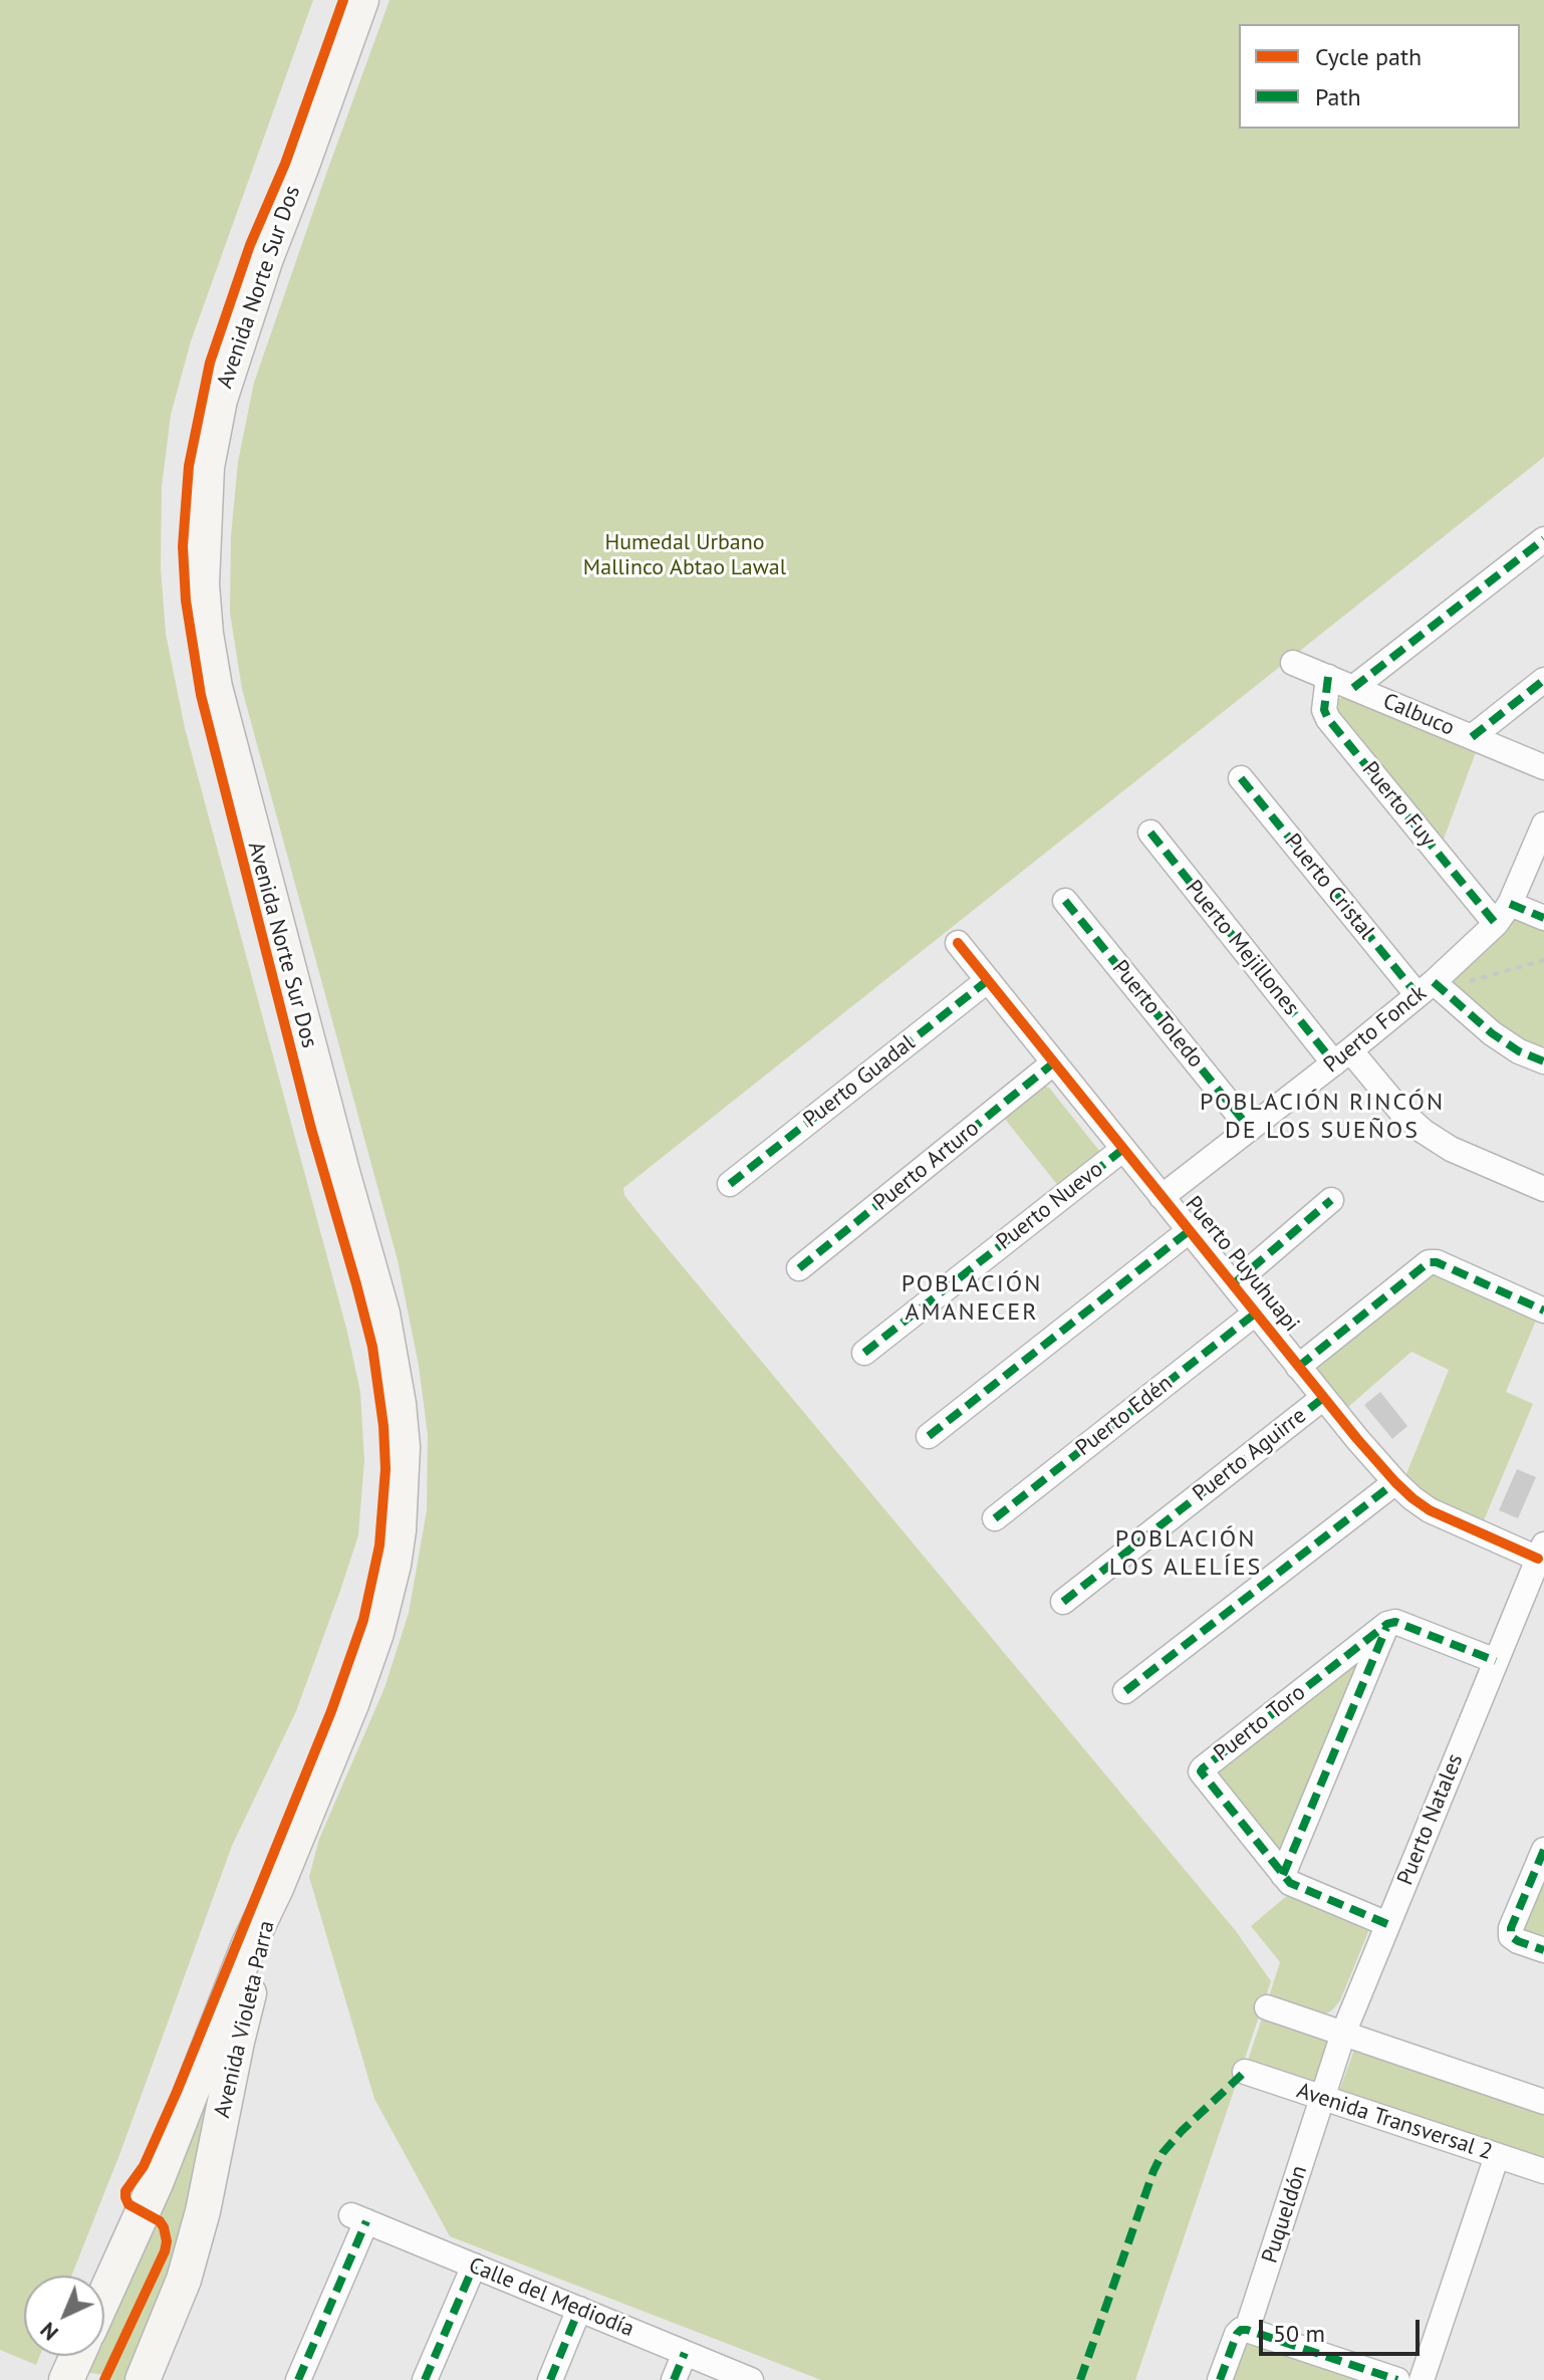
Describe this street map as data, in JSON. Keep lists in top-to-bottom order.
{
  "streets": {
    "main road": ["Avenida Norte Sur Dos", "Avenida Violeta Parra"],
    "street": [
      "Calbuco",
      "Puerto Fuy",
      "Puerto Cristal",
      "Puerto Mejillones",
      "Puerto Toledo",
      "Puerto Fonck",
      "Puerto Guadal",
      "Puerto Arturo",
      "Puerto Nuevo",
      "Puerto Puyuhuapi",
      "Puerto Edén",
      "Puerto Aguirre",
      "Puerto Toro",
      "Puerto Natales",
      "Avenida Transversal 2",
      "Puqueldón",
      "Calle del Mediodía"
    ]
  },
  "crossings": [
    ["Avenida Norte Sur Dos", "Avenida Violeta Parra"],
    ["Calbuco", "Puerto Fuy"],
    ["Puerto Fuy", "Puerto Fonck"],
    ["Puerto Cristal", "Puerto Fonck"],
    ["Puerto Mejillones", "Puerto Fonck"],
    ["Puerto Toledo", "Puerto Fonck"],
    ["Puerto Fonck", "Puerto Puyuhuapi"],
    ["Puerto Guadal", "Puerto Puyuhuapi"],
    ["Puerto Arturo", "Puerto Puyuhuapi"],
    ["Puerto Nuevo", "Puerto Puyuhuapi"],
    ["Puerto Puyuhuapi", "Puerto Edén"],
    ["Puerto Puyuhuapi", "Puerto Aguirre"],
    ["Puerto Puyuhuapi", "Puerto Natales"],
    ["Puerto Toro", "Puerto Natales"],
    ["Puerto Natales", "Avenida Transversal 2"],
    ["Puerto Natales", "Puqueldón"],
    ["Avenida Transversal 2", "Puqueldón"]
  ],
  "districts": ["POBLACIÓN RINCÓN DE LOS SUEÑOS", "POBLACIÓN AMANECER", "POBLACIÓN LOS ALELÍES"],
  "parks": ["Humedal Urbano Mallinco Abtao Lawal"],
  "legend": ["Cycle path", "Path"],
  "scale_bar": "50 m",
  "north": "bottom left"
}
